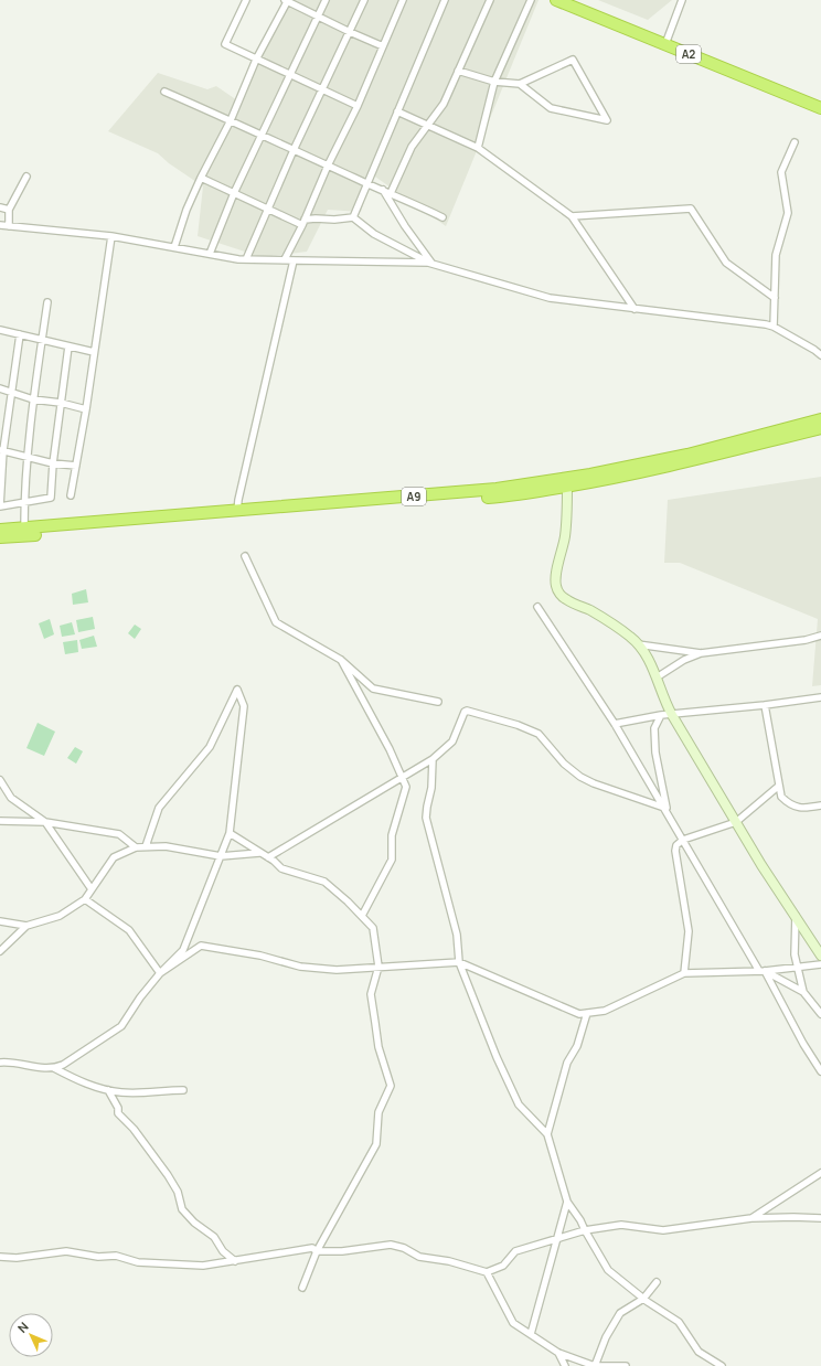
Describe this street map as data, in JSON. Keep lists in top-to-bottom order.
{
  "streets": {
    "highway": ["A2", "A9"]
  },
  "north": "top left"
}
